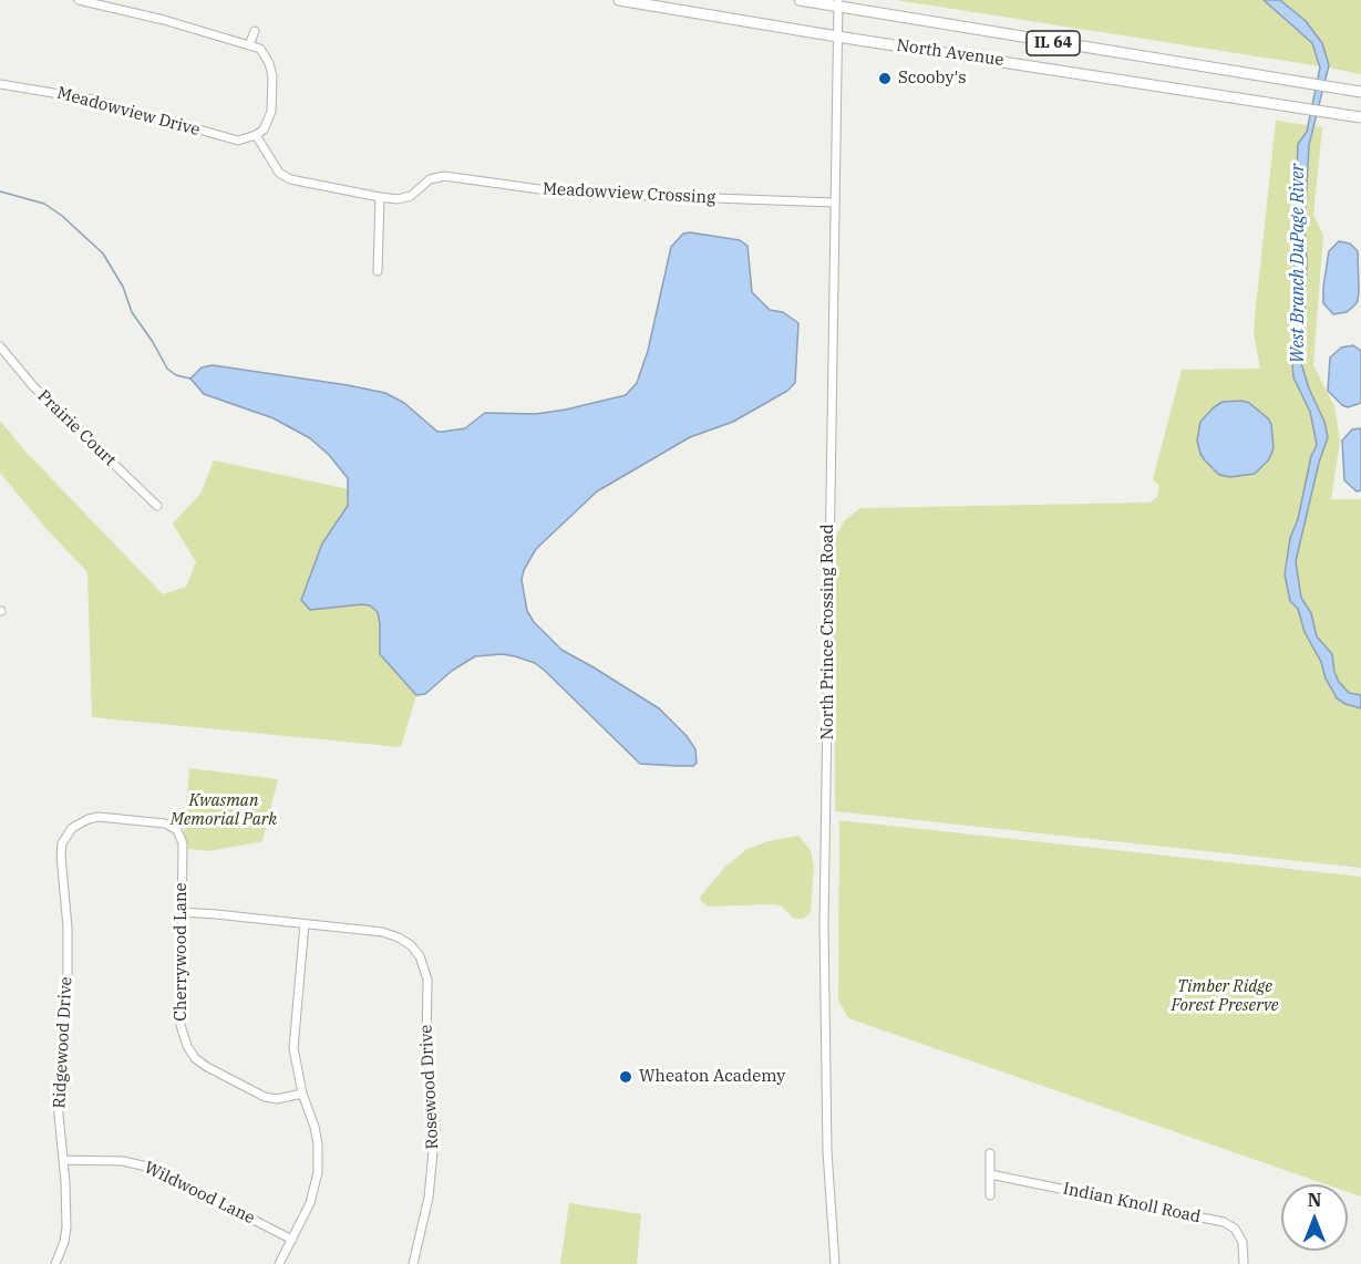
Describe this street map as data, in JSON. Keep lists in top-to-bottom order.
{
  "streets": {
    "main road": ["IL 64", "North Avenue"],
    "street": [
      "Meadowview Drive",
      "Meadowview Crossing",
      "Prairie Court",
      "North Prince Crossing Road",
      "Cherrywood Lane",
      "Ridgewood Drive",
      "Rosewood Drive",
      "Wildwood Lane",
      "Indian Knoll Road"
    ]
  },
  "crossings": [
    ["North Avenue", "North Prince Crossing Road"],
    ["Meadowview Drive", "Meadowview Crossing"],
    ["Meadowview Crossing", "North Prince Crossing Road"],
    ["Cherrywood Lane", "Ridgewood Drive"],
    ["Cherrywood Lane", "Rosewood Drive"],
    ["Ridgewood Drive", "Wildwood Lane"]
  ],
  "water": ["West Branch DuPage River"],
  "parks": ["Kwasman Memorial Park", "Timber Ridge Forest Preserve"],
  "places": ["Scooby's", "Wheaton Academy"],
  "north": "top"
}
